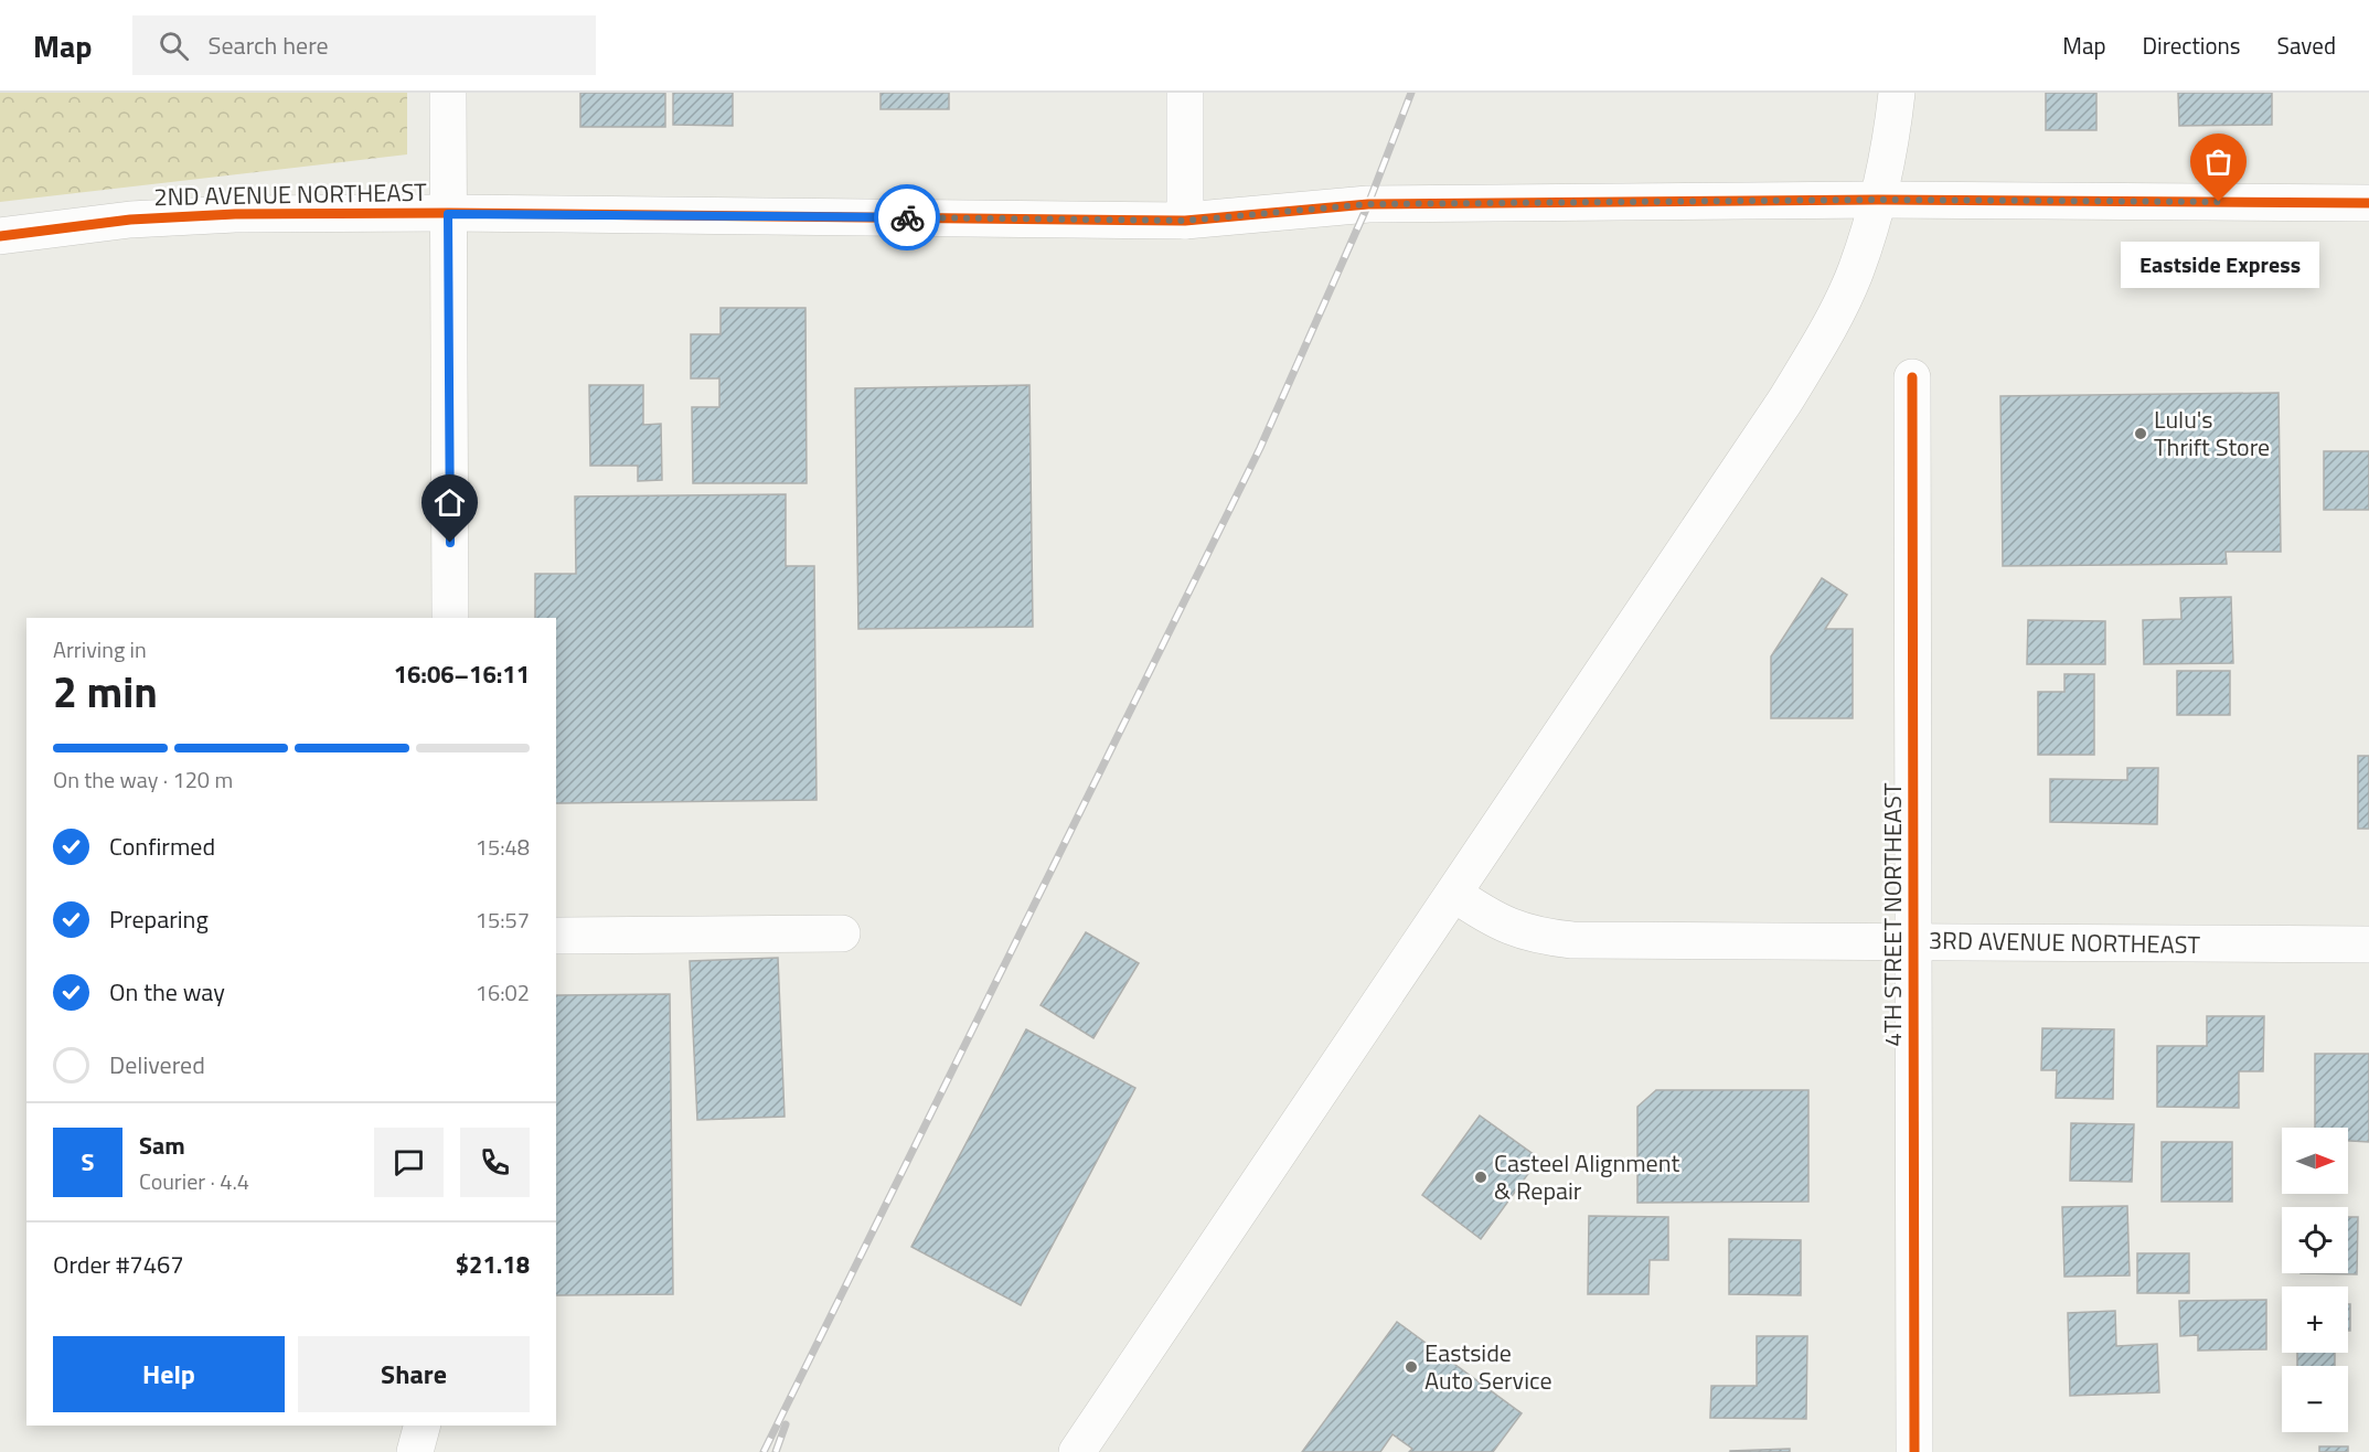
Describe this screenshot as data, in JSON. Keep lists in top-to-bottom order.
{
  "streets": {
    "street": ["2ND AVENUE NORTHEAST", "4TH STREET NORTHEAST", "3RD AVENUE NORTHEAST"]
  },
  "crossings": [
    ["4TH STREET NORTHEAST", "3RD AVENUE NORTHEAST"]
  ],
  "places": [
    "Eastside Express",
    "Lulu's Thrift Store",
    "Casteel Alignment & Repair",
    "Eastside Auto Service"
  ],
  "north": "right",
  "page": {
    "header": "Map",
    "search": "Search here",
    "nav": ["Map", "Directions", "Saved"],
    "bubble": "Eastside Express",
    "heading": ["2 min", "Arriving in", "16:06–16:11"],
    "panel": [
      "Sam",
      "Courier · 4.4",
      "Order #7467",
      "$21.18"
    ],
    "bar": "On the way · 120 m",
    "list": [
      ["Confirmed", "15:48"],
      ["Preparing", "15:57"],
      ["On the way", "16:02"],
      "Delivered"
    ],
    "map_buttons": ["+", "−"],
    "round": "S",
    "buttons": ["Help", "Share"]
  }
}
